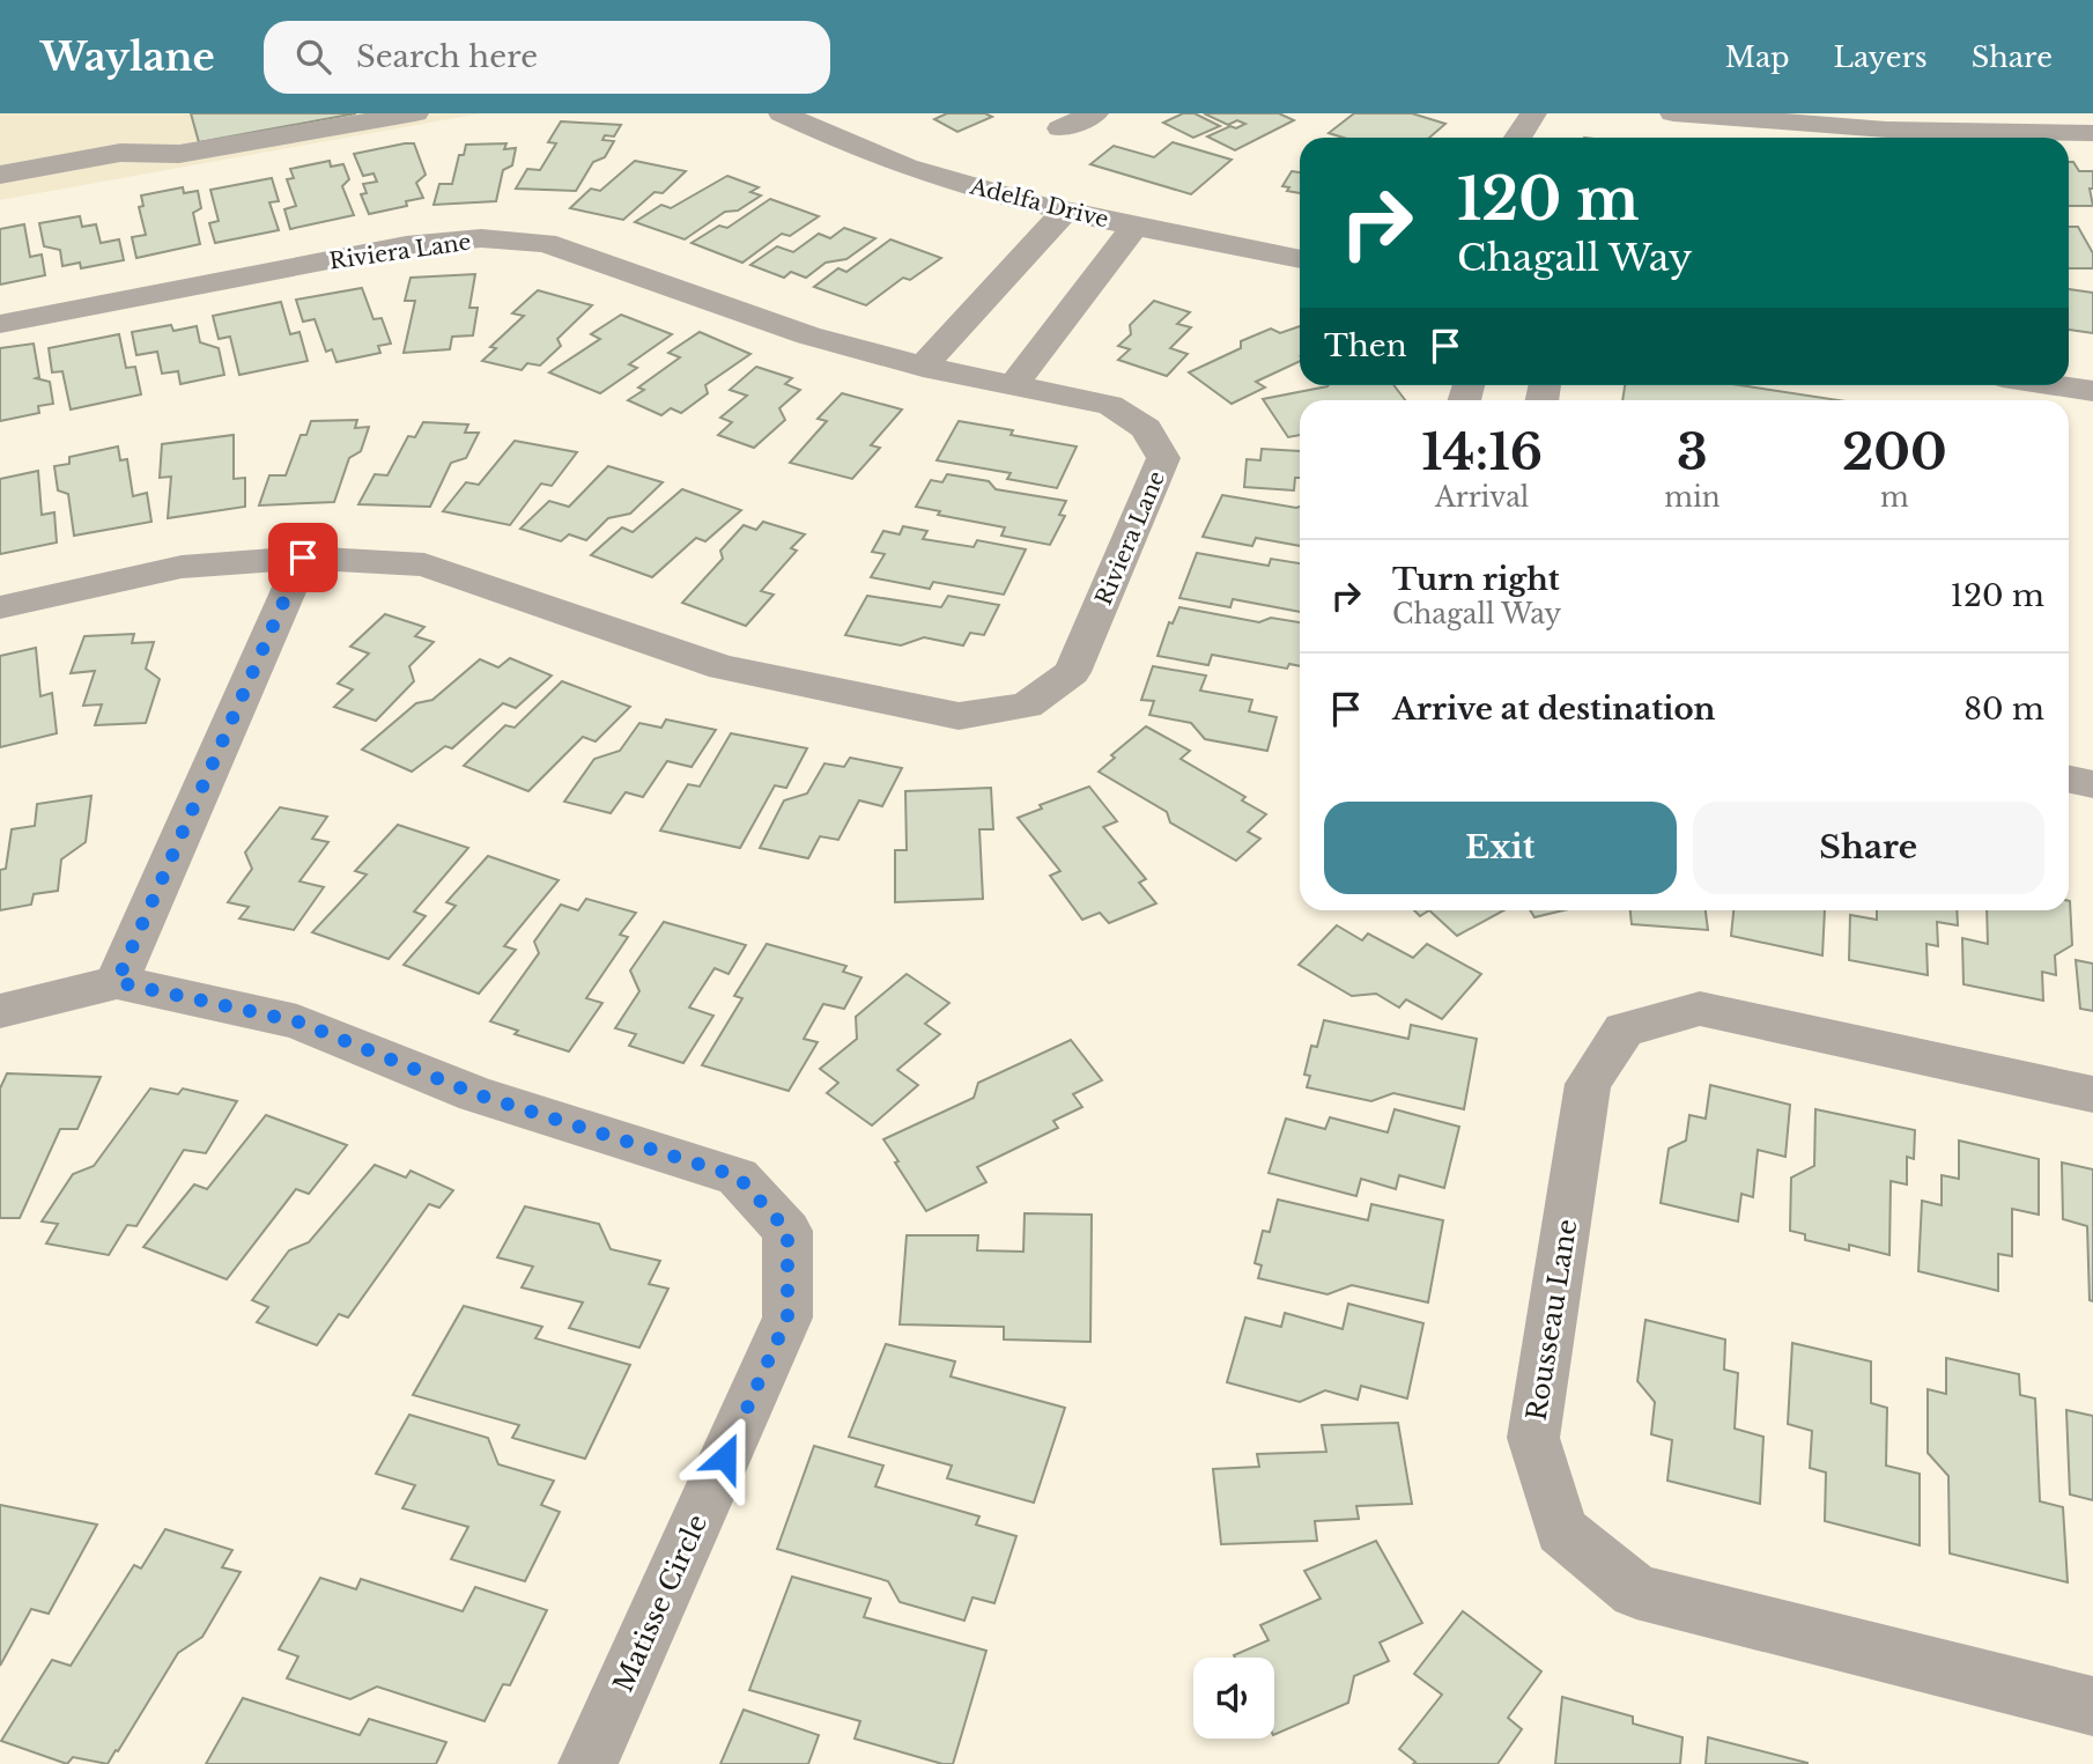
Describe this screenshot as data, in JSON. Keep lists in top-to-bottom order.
{
  "streets": {
    "street": [
      "Adelfa Drive",
      "Riviera Lane",
      "Rousseau Lane",
      "Matisse Circle"
    ]
  },
  "page": {
    "header": "Waylane",
    "search": "Search here",
    "nav": ["Map", "Layers", "Share"],
    "turn": ["120 m", "Chagall Way"],
    "then": "Then",
    "eta": [
      "14:16",
      "Arrival",
      "3",
      "min",
      "200",
      "m"
    ],
    "list": [
      {
        "name": "Turn right",
        "note": "Chagall Way",
        "value": "120 m"
      },
      {
        "name": "Arrive at destination",
        "value": "80 m"
      }
    ],
    "buttons": ["Exit", "Share"]
  }
}
